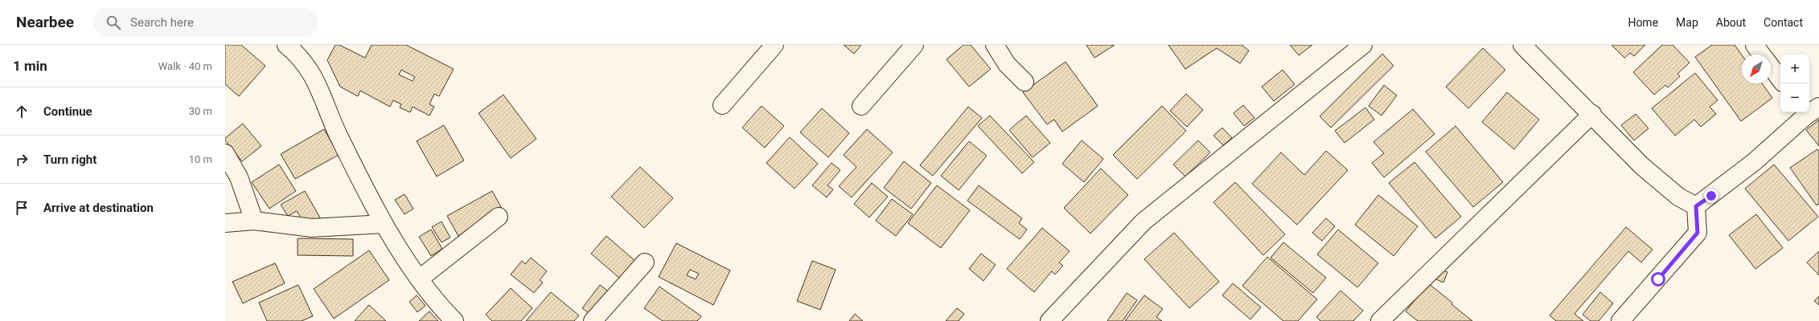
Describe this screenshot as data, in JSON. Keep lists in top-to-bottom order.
{
  "north": "bottom left",
  "page": {
    "header": "Nearbee",
    "search": "Search here",
    "nav": [
      "Home",
      "Map",
      "About",
      "Contact"
    ],
    "heading": ["1 min", "Walk · 40 m"],
    "map_buttons": ["+", "−"],
    "list": [
      ["Continue", "30 m"],
      ["Turn right", "10 m"],
      "Arrive at destination"
    ]
  }
}
